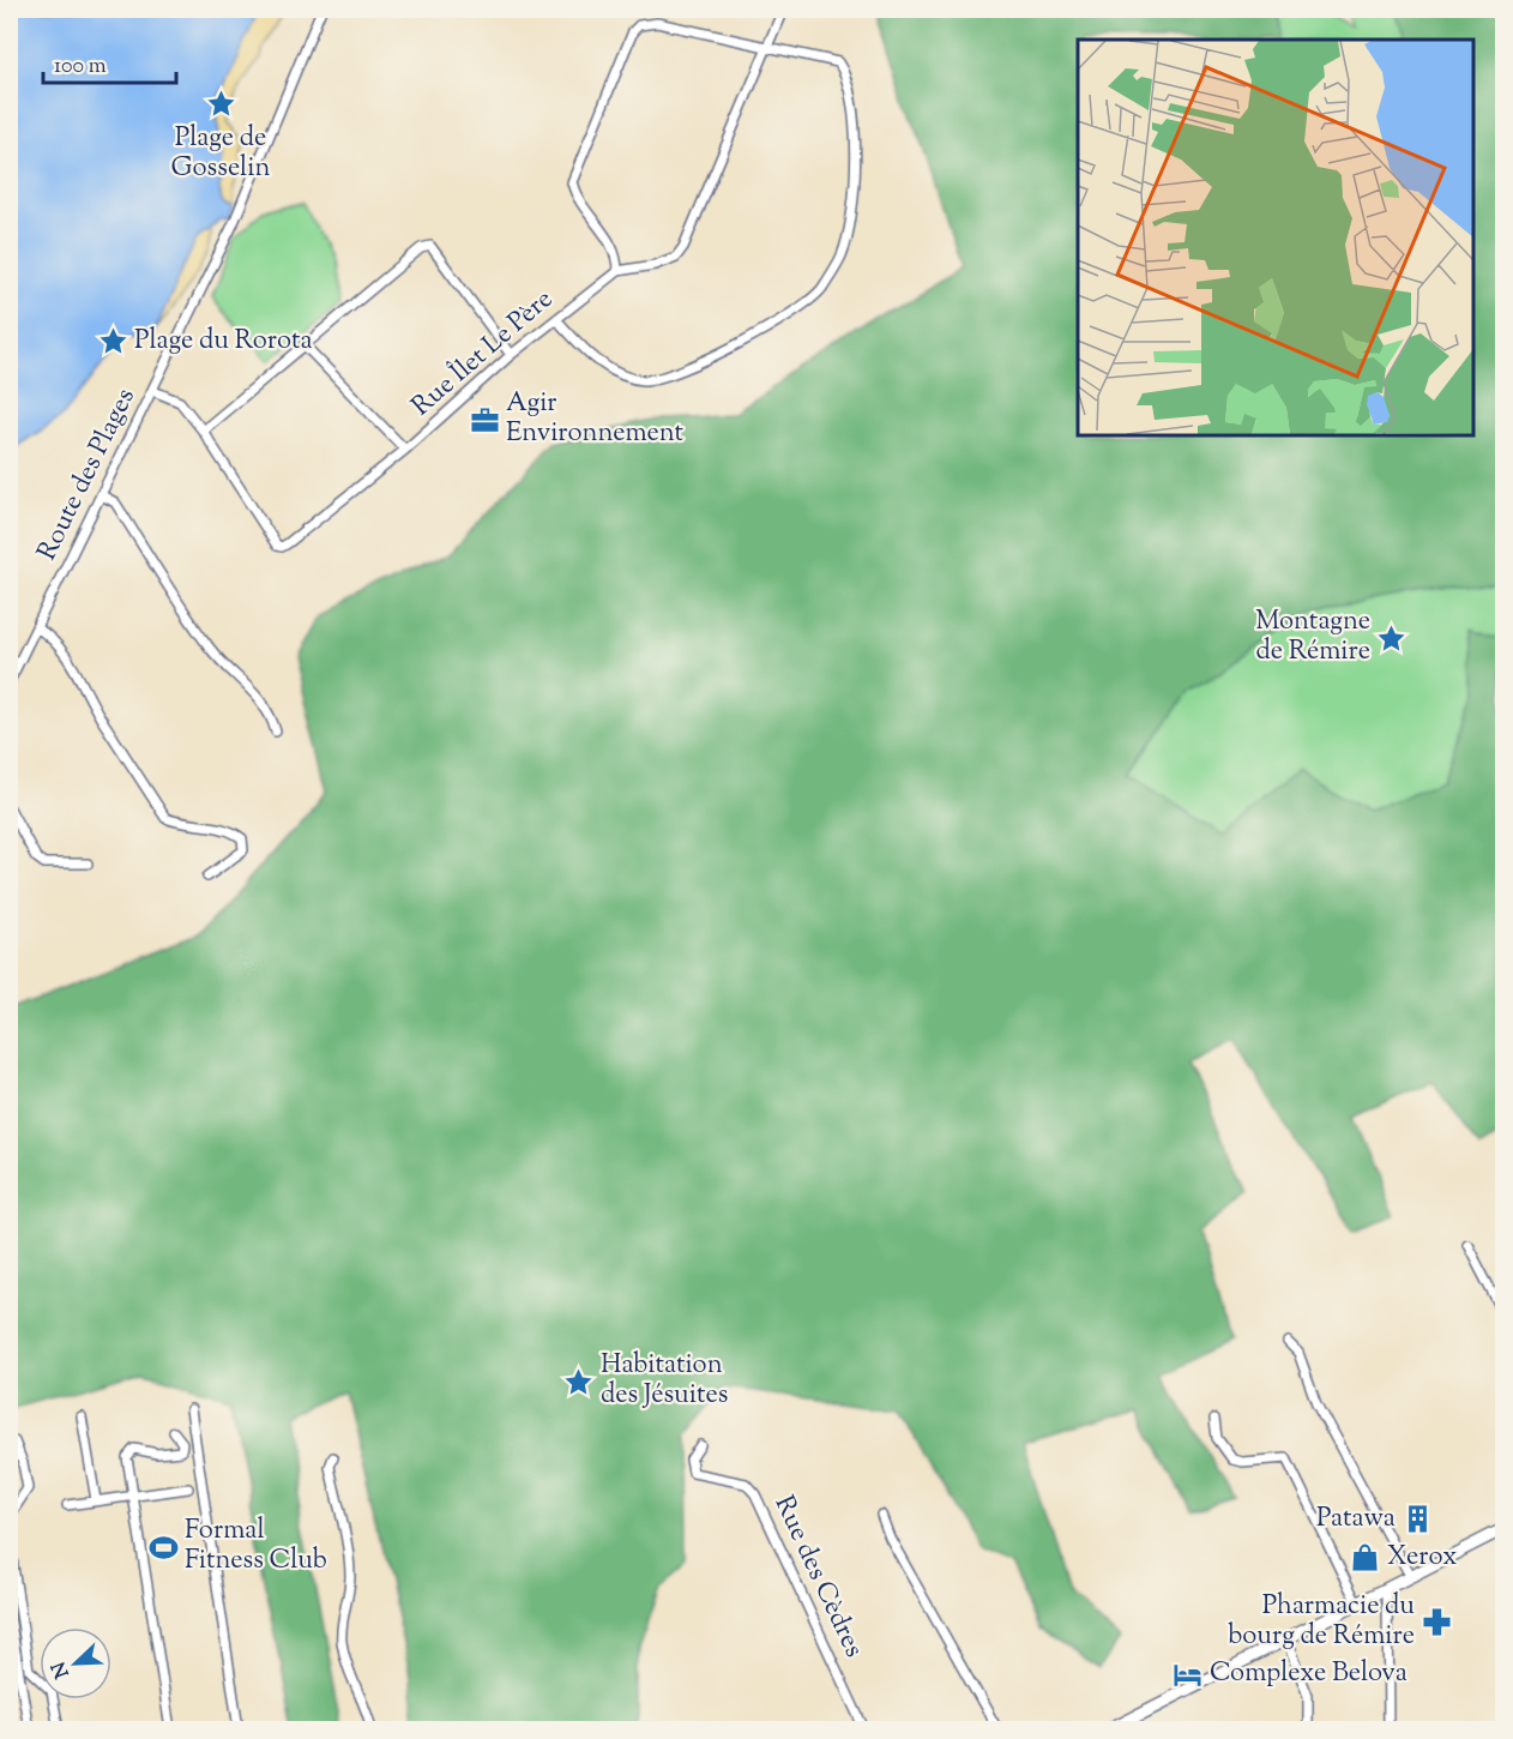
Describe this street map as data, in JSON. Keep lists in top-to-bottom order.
{
  "streets": {
    "street": ["Rue Îlet Le Père", "Route des Plages", "Rue des Cèdres"]
  },
  "crossings": [
    ["Rue Îlet Le Père", "Route des Plages"]
  ],
  "places": {
    "place": [
      "Plage de Gosselin",
      "Plage du Rorota",
      "Montagne de Rémire",
      "Habitation des Jésuites"
    ],
    "office": ["Agir Environnement"],
    "building": ["Patawa"],
    "sports": ["Formal Fitness Club"],
    "shop": ["Xerox"],
    "pharmacy": ["Pharmacie du bourg de Rémire"],
    "hotel": ["Complexe Belova"]
  },
  "scale_bar": "100 m",
  "north": "bottom left"
}
